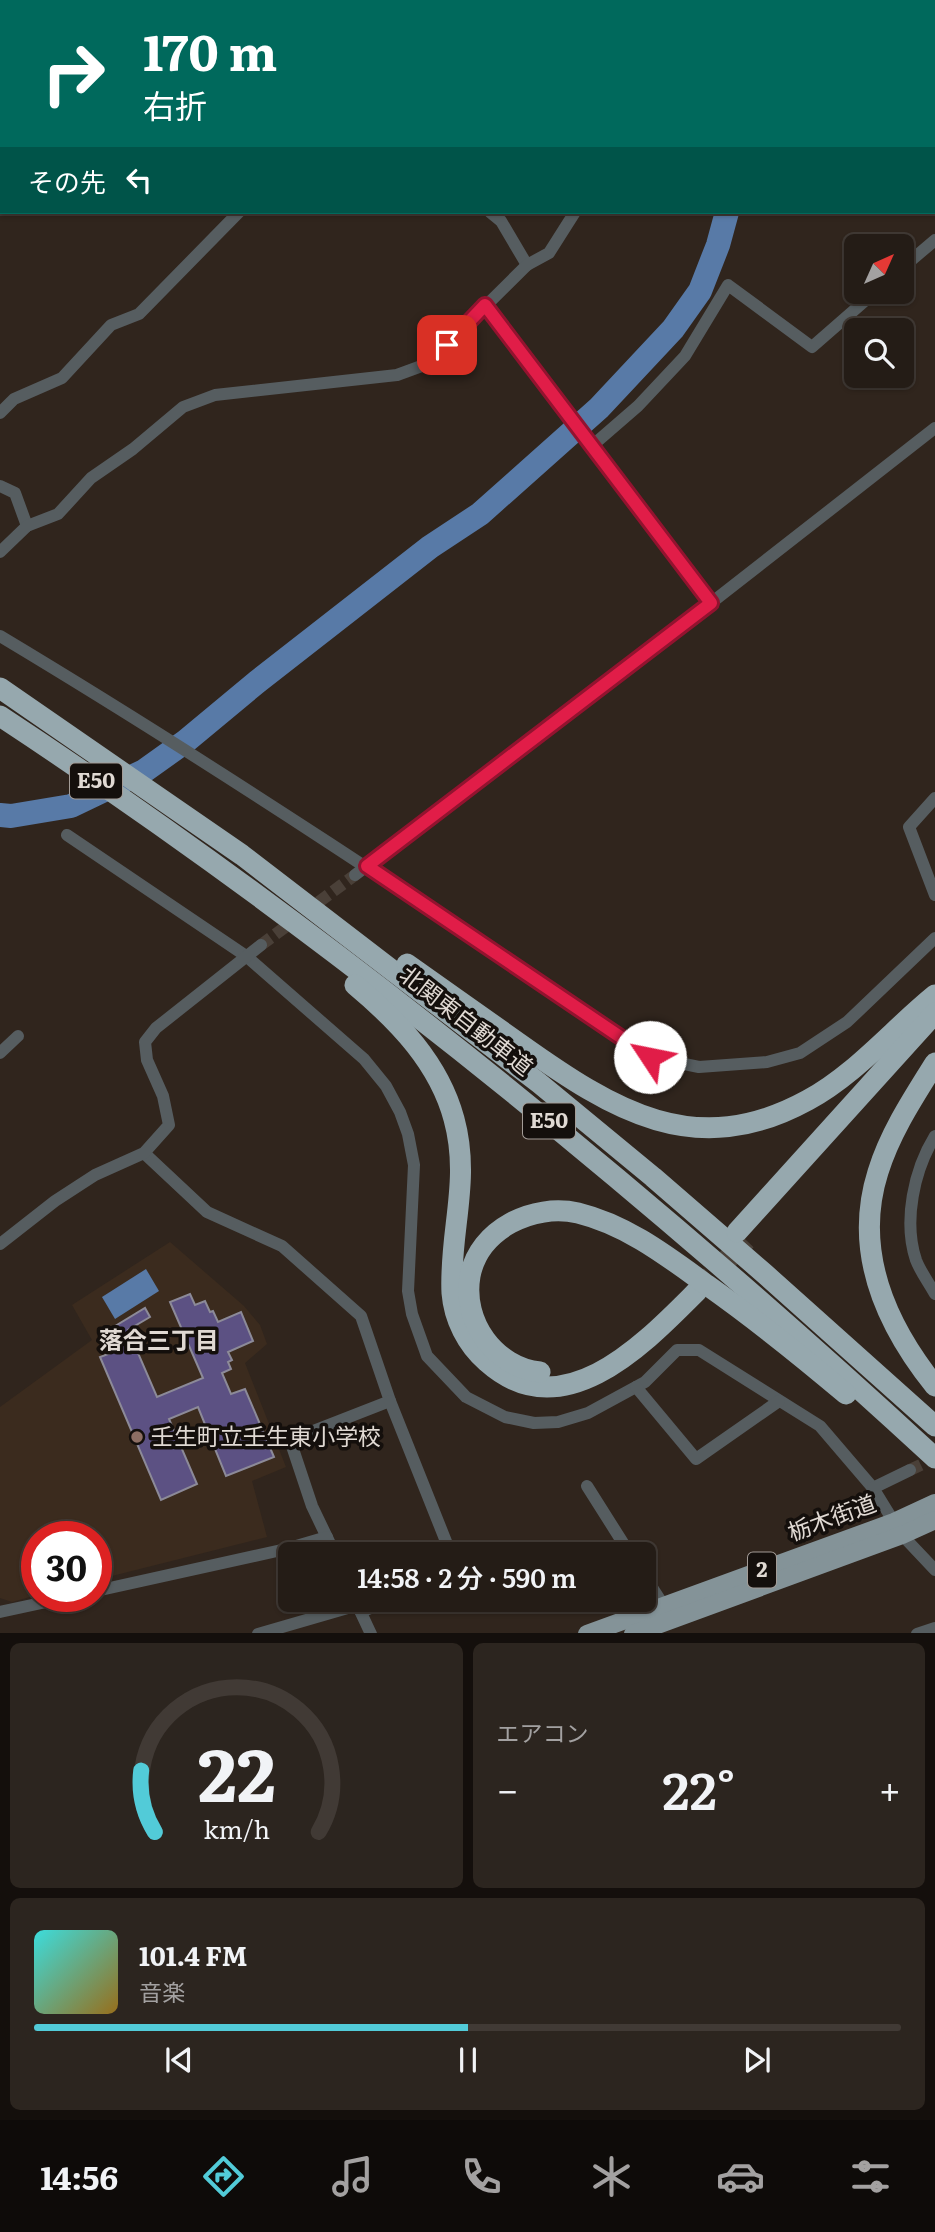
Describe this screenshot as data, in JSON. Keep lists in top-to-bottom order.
{
  "streets": {
    "highway": ["E50", "北関東自動車道"],
    "main road": ["栃木街道", "2"]
  },
  "districts": ["落合三丁目"],
  "places": ["壬生町立壬生東小学校"],
  "north": "top right",
  "page": {
    "turn": ["170 m", "右折"],
    "then": "その先",
    "limit": "30",
    "trip": "14:58 · 2 分 · 590 m",
    "tile": "エアコン",
    "heat": ["−", "22°", "+"],
    "song": ["101.4 FM", "音楽"],
    "tabs": "14:56",
    "gauge": ["22", "km/h"]
  }
}
